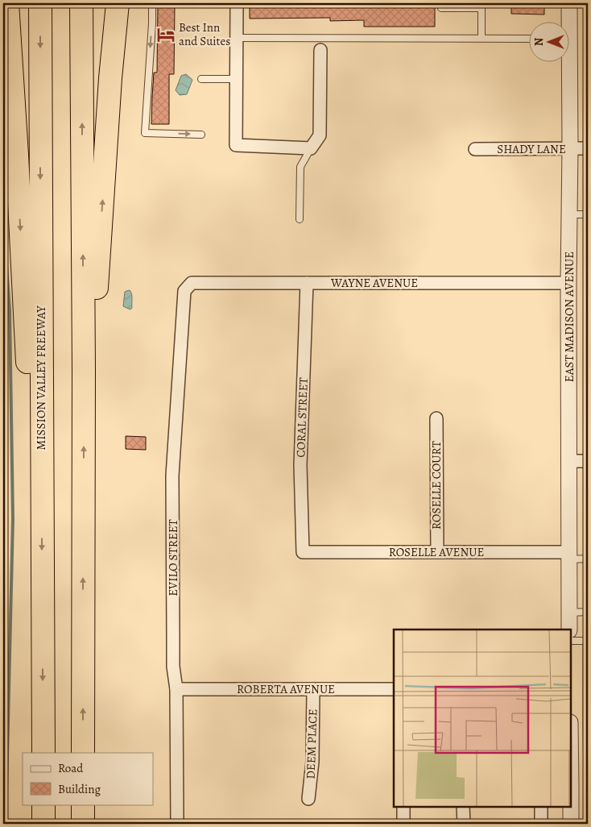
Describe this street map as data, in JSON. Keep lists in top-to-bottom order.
{
  "streets": {
    "highway": ["MISSION VALLEY FREEWAY"],
    "street": [
      "SHADY LANE",
      "WAYNE AVENUE",
      "EAST MADISON AVENUE",
      "CORAL STREET",
      "ROSELLE COURT",
      "ROSELLE AVENUE",
      "EVILO STREET",
      "ROBERTA AVENUE",
      "DEEM PLACE"
    ]
  },
  "crossings": [
    ["SHADY LANE", "EAST MADISON AVENUE"],
    ["WAYNE AVENUE", "EAST MADISON AVENUE"],
    ["WAYNE AVENUE", "CORAL STREET"],
    ["WAYNE AVENUE", "EVILO STREET"],
    ["EAST MADISON AVENUE", "ROSELLE AVENUE"],
    ["CORAL STREET", "ROSELLE AVENUE"],
    ["ROSELLE COURT", "ROSELLE AVENUE"],
    ["EVILO STREET", "ROBERTA AVENUE"],
    ["ROBERTA AVENUE", "DEEM PLACE"]
  ],
  "places": {
    "hotel": ["Best Inn and Suites"]
  },
  "legend": ["Road", "Building"],
  "north": "left"
}
